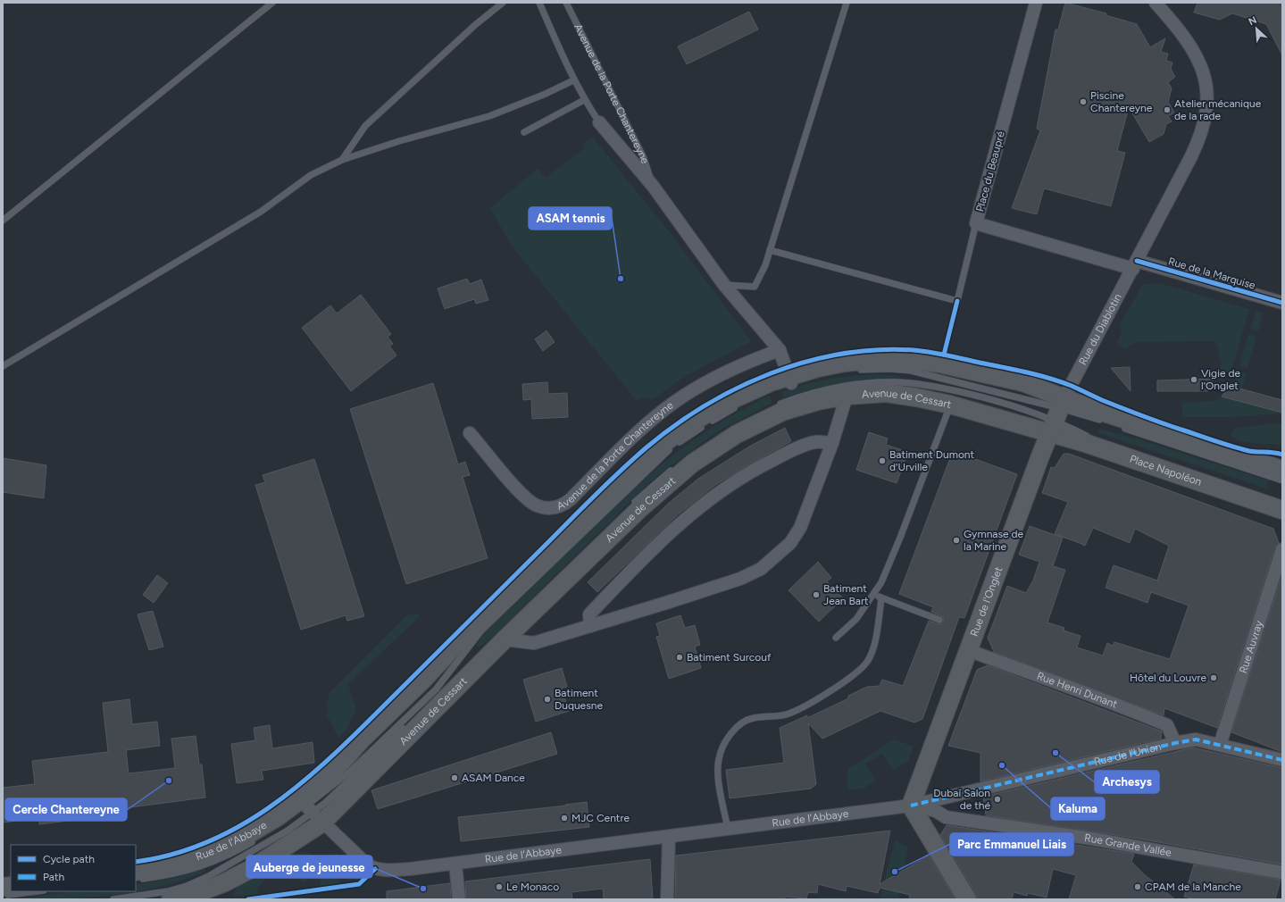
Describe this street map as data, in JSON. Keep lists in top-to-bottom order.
{
  "streets": {
    "main road": [
      "Avenue de Cessart",
      "Place Napoléon",
      "Rue de l'Onglet",
      "Rue de l'Abbaye"
    ],
    "street": [
      "Avenue de la Porte Chantereyne",
      "Place du Beaupré",
      "Rue de la Marquise",
      "Rue du Diablotin",
      "Rue Auvray",
      "Rue Henri Dunant",
      "Rue de l'Union",
      "Rue Grande Vallée"
    ]
  },
  "crossings": [
    ["Avenue de la Porte Chantereyne", "Rue de l'Abbaye"],
    ["Place du Beaupré", "Rue de la Marquise"],
    ["Place du Beaupré", "Rue du Diablotin"],
    ["Rue de la Marquise", "Rue du Diablotin"],
    ["Rue du Diablotin", "Avenue de Cessart"],
    ["Rue du Diablotin", "Place Napoléon"],
    ["Rue du Diablotin", "Rue de l'Onglet"],
    ["Avenue de Cessart", "Place Napoléon"],
    ["Avenue de Cessart", "Rue de l'Onglet"],
    ["Avenue de Cessart", "Rue de l'Abbaye"],
    ["Place Napoléon", "Rue de l'Onglet"],
    ["Rue de l'Onglet", "Rue Henri Dunant"],
    ["Rue de l'Onglet", "Rue de l'Union"],
    ["Rue de l'Onglet", "Rue de l'Abbaye"],
    ["Rue de l'Onglet", "Rue Grande Vallée"],
    ["Rue Auvray", "Rue de l'Union"],
    ["Rue Henri Dunant", "Rue de l'Union"],
    ["Rue de l'Union", "Rue de l'Abbaye"],
    ["Rue de l'Union", "Rue Grande Vallée"],
    ["Rue de l'Abbaye", "Rue Grande Vallée"]
  ],
  "places": [
    "Piscine Chantereyne",
    "Atelier mécanique de la rade",
    "ASAM tennis",
    "Vigie de l'Onglet",
    "Batiment Dumont d'Urville",
    "Gymnase de la Marine",
    "Batiment Jean Bart",
    "Batiment Surcouf",
    "Hôtel du Louvre",
    "Batiment Duquesne",
    "Archesys",
    "Kaluma",
    "ASAM Dance",
    "Cercle Chantereyne",
    "Dubaï Salon de thé",
    "MJC Centre",
    "Parc Emmanuel Liais",
    "Le Monaco",
    "CPAM de la Manche",
    "Auberge de jeunesse"
  ],
  "legend": ["Cycle path", "Path"],
  "north": "top left"
}
